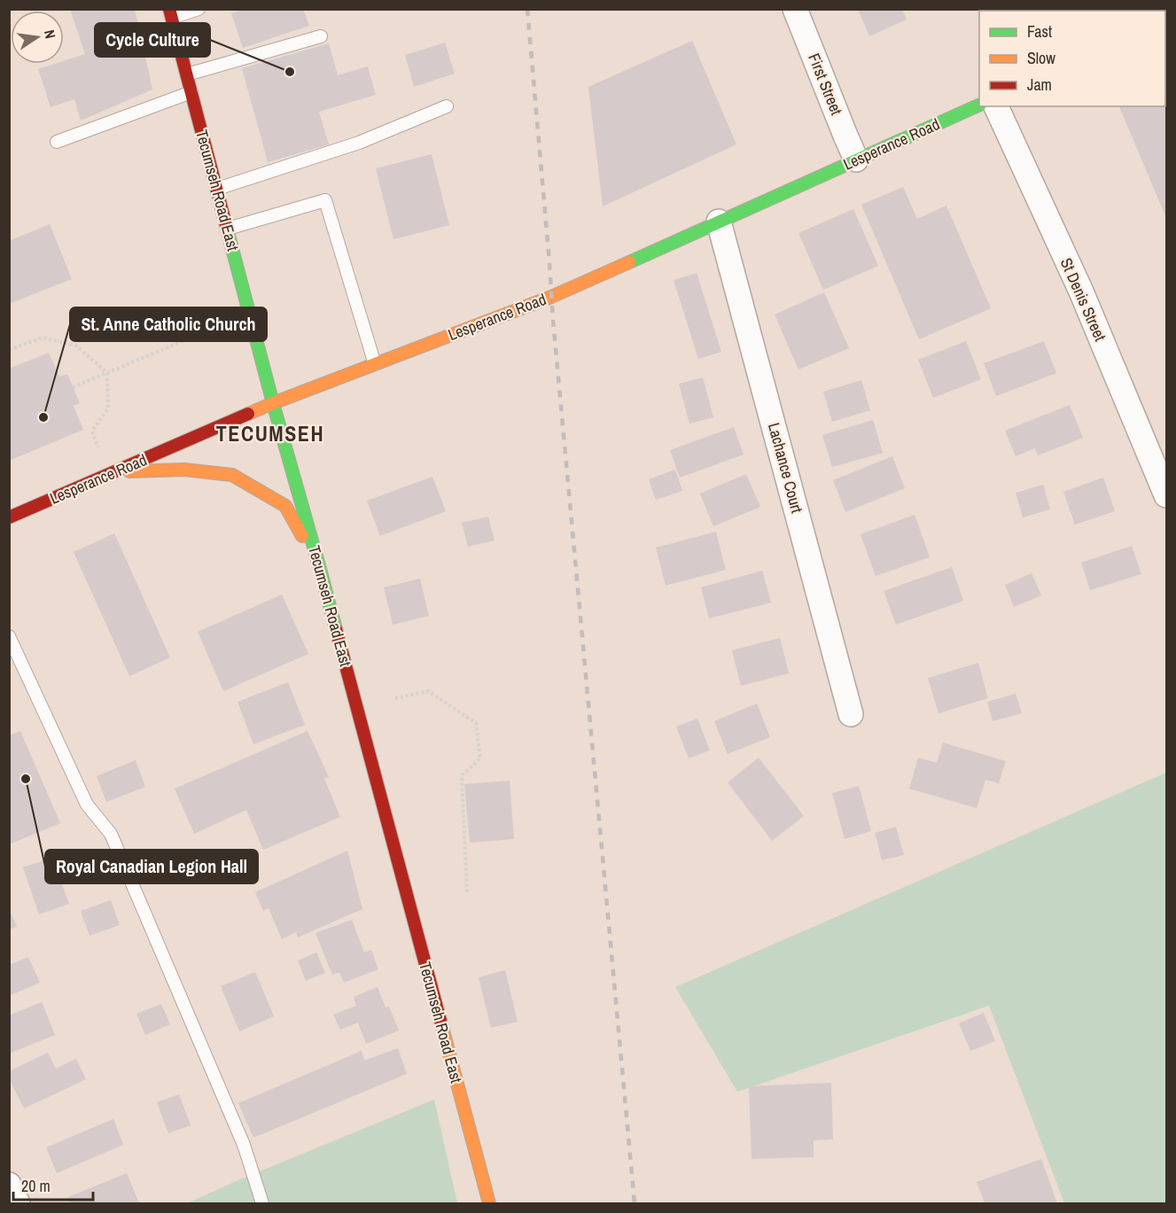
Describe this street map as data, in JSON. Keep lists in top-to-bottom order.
{
  "streets": {
    "main road": ["Lesperance Road", "Tecumseh Road East"],
    "street": ["First Street", "St Denis Street", "Lachance Court"]
  },
  "crossings": [
    ["First Street", "Lesperance Road"],
    ["Lesperance Road", "Tecumseh Road East"],
    ["Lesperance Road", "Lachance Court"]
  ],
  "districts": ["TECUMSEH"],
  "places": ["Cycle Culture", "St. Anne Catholic Church", "Royal Canadian Legion Hall"],
  "legend": ["Fast", "Slow", "Jam"],
  "scale_bar": "20 m",
  "north": "right"
}
